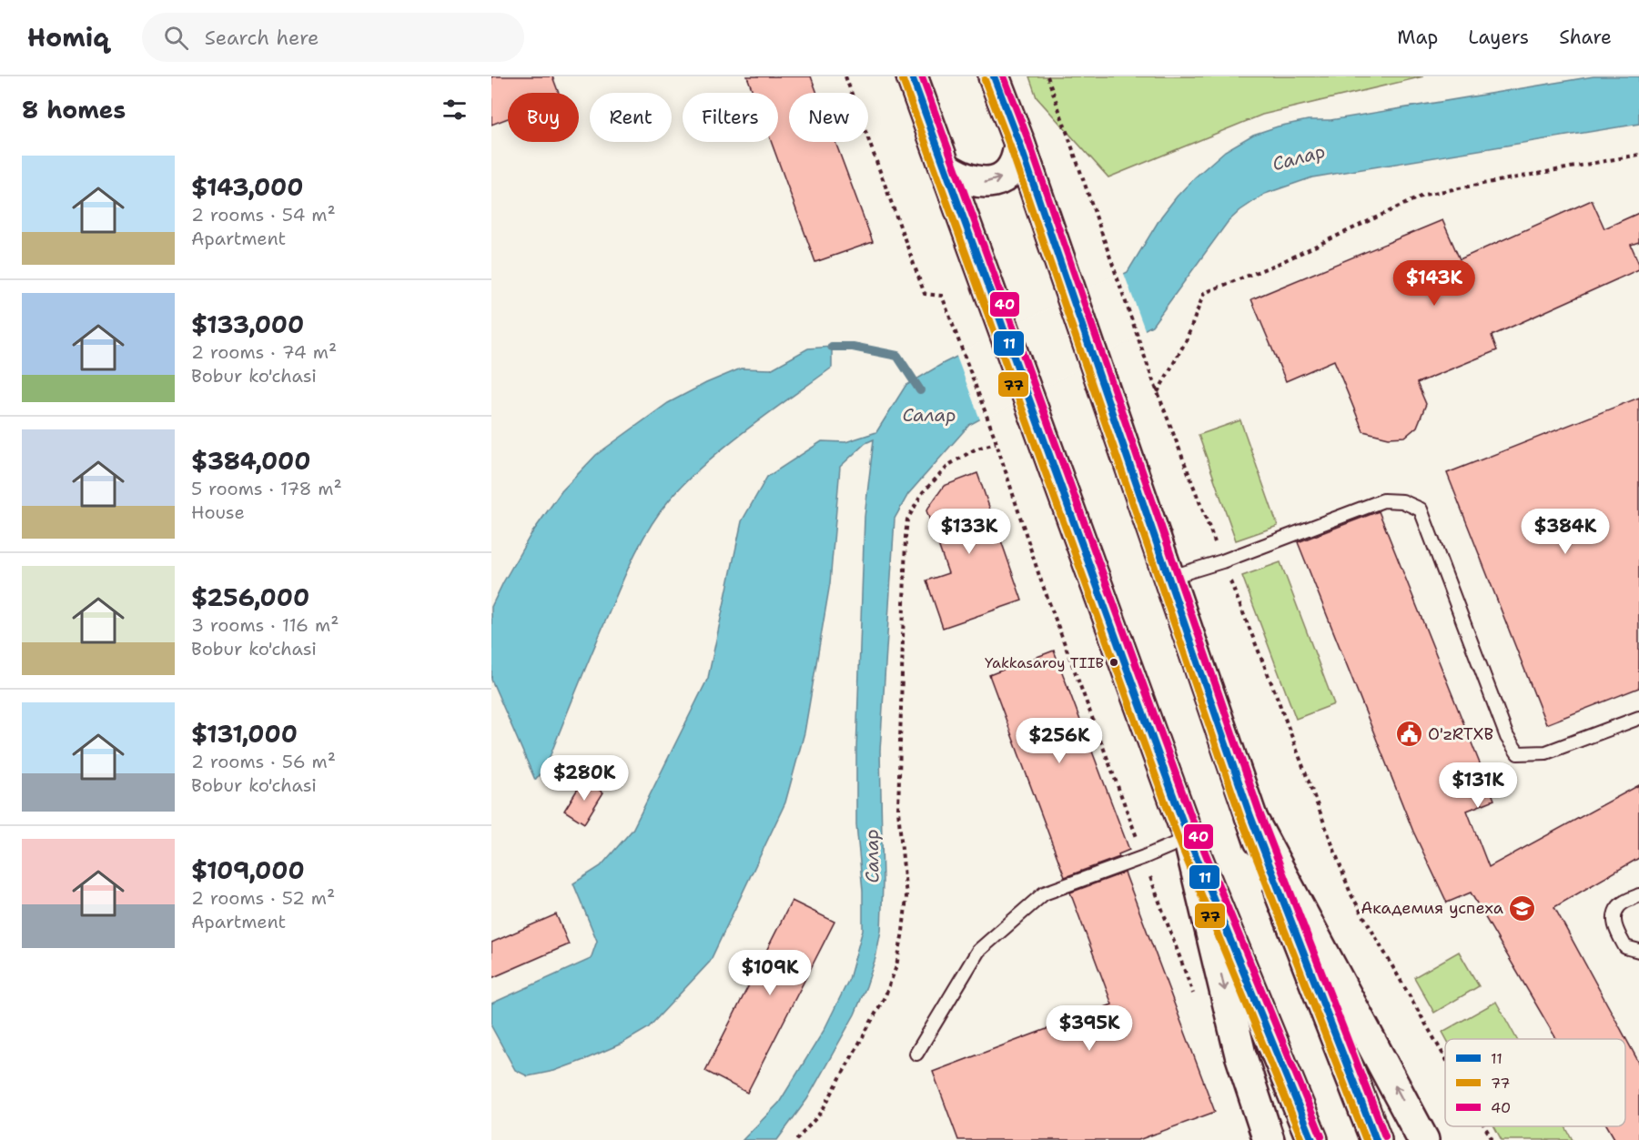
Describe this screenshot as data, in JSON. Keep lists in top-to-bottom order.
{
  "water": ["Салар"],
  "places": {
    "other": ["Yakkasaroy TIIB"],
    "public building": ["O'zRTXB"],
    "school or university": ["Академия успеха"]
  },
  "lines": ["transit line 11", "transit line 40", "transit line 77"],
  "legend": ["11", "77", "40"],
  "page": {
    "header": "Homiq",
    "search": "Search here",
    "nav": ["Map", "Layers", "Share"],
    "heading": "8 homes",
    "chip": [
      "Buy",
      "Rent",
      "Filters",
      "New"
    ],
    "list": [
      {
        "name": "$143,000",
        "note": "2 rooms · 54 m² · Apartment"
      },
      {
        "name": "$133,000",
        "note": "2 rooms · 74 m² · Bobur ko'chasi"
      },
      {
        "name": "$384,000",
        "note": "5 rooms · 178 m² · House"
      },
      {
        "name": "$256,000",
        "note": "3 rooms · 116 m² · Bobur ko'chasi"
      },
      {
        "name": "$131,000",
        "note": "2 rooms · 56 m² · Bobur ko'chasi"
      },
      {
        "name": "$109,000",
        "note": "2 rooms · 52 m² · Apartment"
      }
    ],
    "price": [
      "$143K",
      "$133K",
      "$384K",
      "$256K",
      "$280K",
      "$131K",
      "$109K",
      "$395K"
    ]
  }
}
